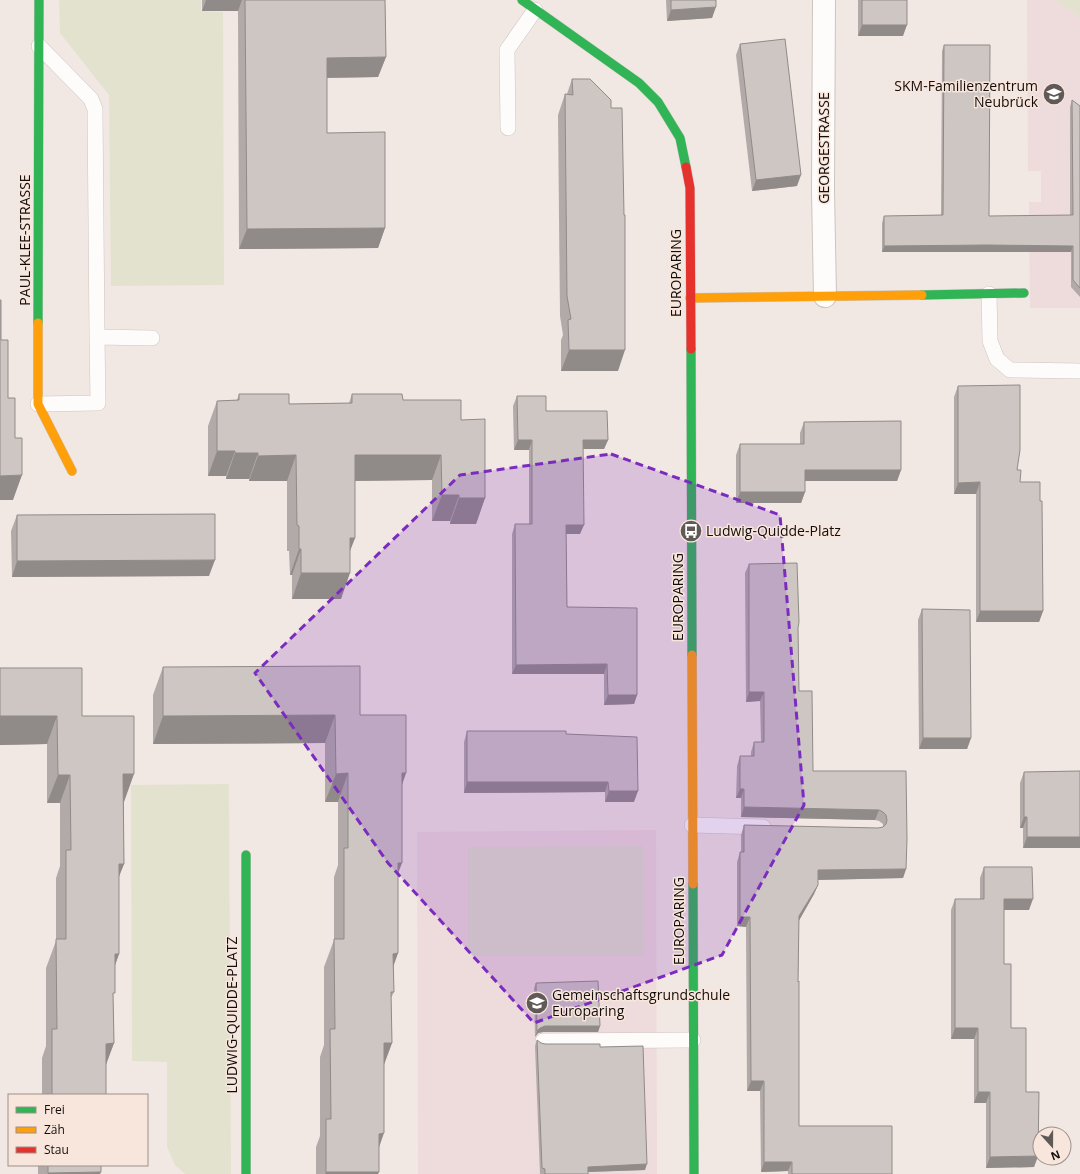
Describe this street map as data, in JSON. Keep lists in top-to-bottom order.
{
  "streets": {
    "street": [
      "GEORGESTRASSE",
      "PAUL-KLEE-STRASSE",
      "EUROPARING",
      "LUDWIG-QUIDDE-PLATZ"
    ]
  },
  "places": {
    "school or university": ["SKM-Familienzentrum Neubrück", "Gemeinschaftsgrundschule Europaring"],
    "bus stop": ["Ludwig-Quidde-Platz"]
  },
  "legend": ["Frei", "Zäh", "Stau"],
  "north": "bottom"
}
